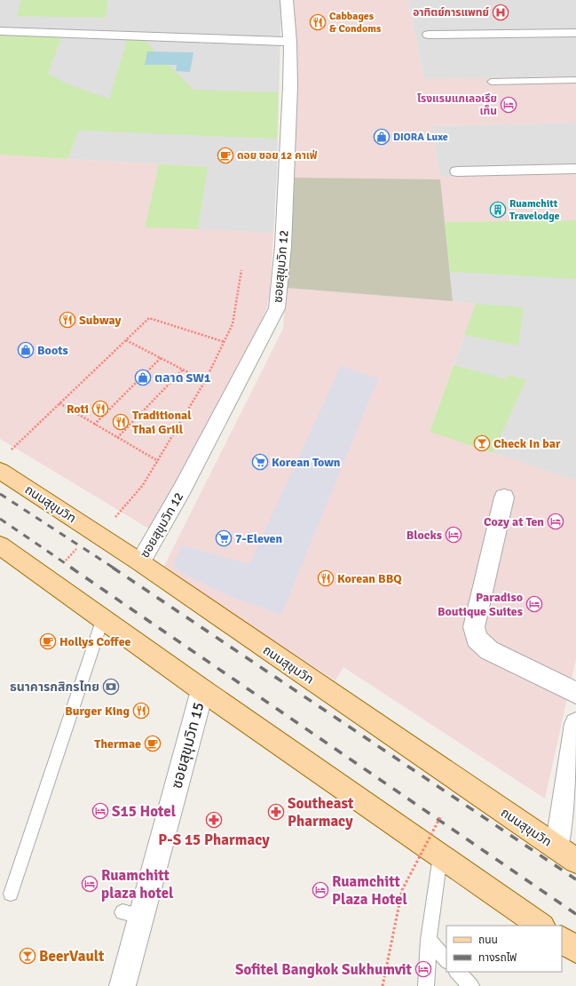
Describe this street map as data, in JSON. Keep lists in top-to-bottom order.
{
  "streets": {
    "main road": ["ถนนสุขุมวิท"],
    "street": ["ซอยสุขุมวิท 12", "ซอยสุขุมวิท 15"]
  },
  "crossings": [
    ["ซอยสุขุมวิท 12", "ถนนสุขุมวิท"]
  ],
  "places": {
    "hospital": ["อาทิตย์การแพทย์"],
    "restaurant": [
      "Cabbages & Condoms",
      "Subway",
      "Roti",
      "Traditional Thai Grill",
      "Korean BBQ",
      "Burger King"
    ],
    "hotel": [
      "โรงแรมแกเลอเรีย เท็น",
      "Cozy at Ten",
      "Blocks",
      "Paradiso Boutique Suites",
      "S15 Hotel",
      "Ruamchitt plaza hotel",
      "Ruamchitt Plaza Hotel",
      "Sofitel Bangkok Sukhumvit"
    ],
    "shop": ["DIORA Luxe", "Boots", "ตลาด SW1"],
    "cafe": ["ดอย ซอย 12 คาเฟ่", "Hollys Coffee", "Thermae"],
    "building": ["Ruamchitt Travelodge"],
    "bar": ["Check In bar", "BeerVault"],
    "supermarket": ["Korean Town", "7-Eleven"],
    "bank": ["ธนาคารกสิกรไทย"],
    "pharmacy": ["Southeast Pharmacy", "P-S 15 Pharmacy"]
  },
  "legend": ["ถนน", "ทางรถไฟ"]
}
